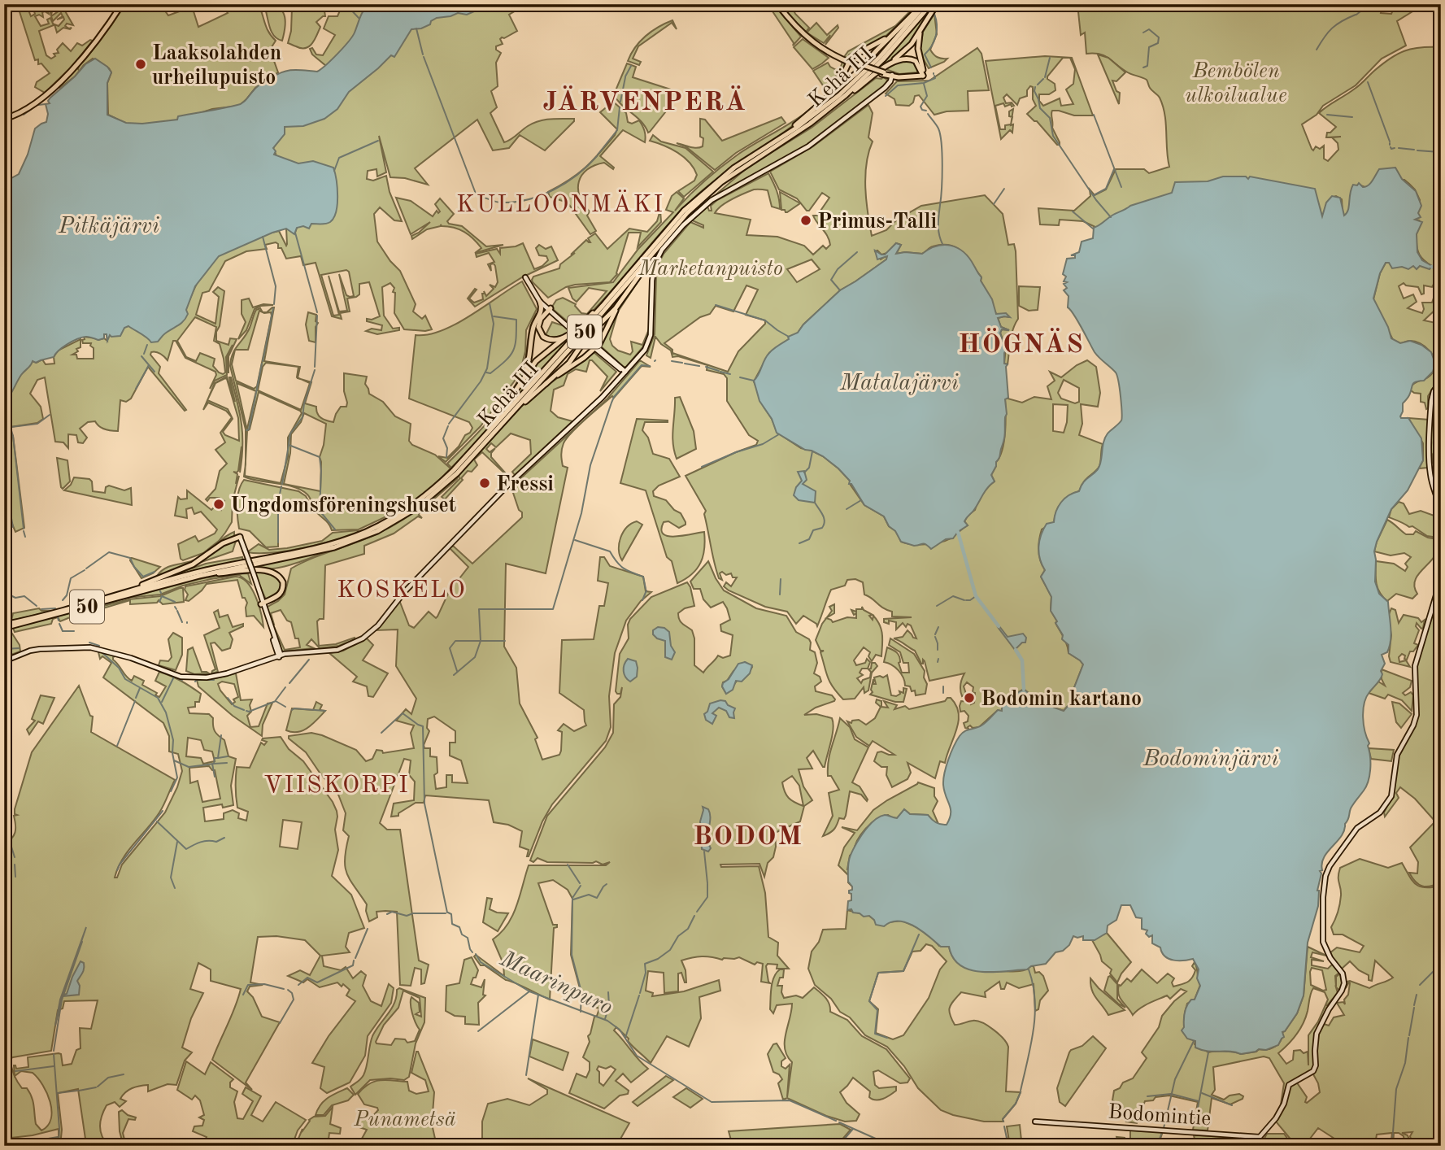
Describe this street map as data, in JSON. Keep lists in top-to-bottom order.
{
  "streets": {
    "main road": ["Kehä III", "50", "Bodomintie"]
  },
  "districts": [
    "JÄRVENPERÄ",
    "KULLOONMÄKI",
    "HÖGNÄS",
    "KOSKELO",
    "VIISKORPI",
    "BODOM"
  ],
  "water": [
    "Pitkäjärvi",
    "Matalajärvi",
    "Bodominjärvi",
    "Maarinpuro"
  ],
  "parks": ["Bembölen ulkoilualue", "Marketanpuisto", "Punametsä"],
  "places": [
    "Laaksolahden urheilupuisto",
    "Primus-Talli",
    "Fressi",
    "Ungdomsföreningshuset",
    "Bodomin kartano"
  ]
}
